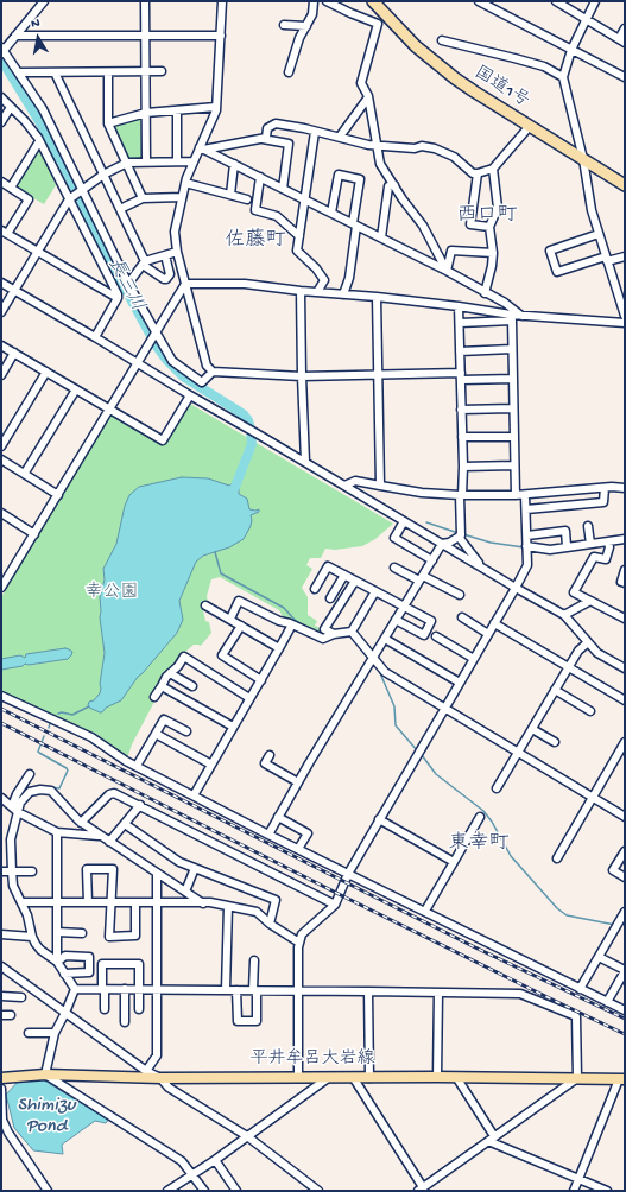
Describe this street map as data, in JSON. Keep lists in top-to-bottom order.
{
  "streets": {
    "highway": ["国道1号"],
    "main road": ["平井牟呂大岩線"]
  },
  "districts": ["西口町", "佐藤町", "東幸町"],
  "water": ["長三川", "Shimizu Pond"],
  "parks": ["幸公園"],
  "north": "top"
}
